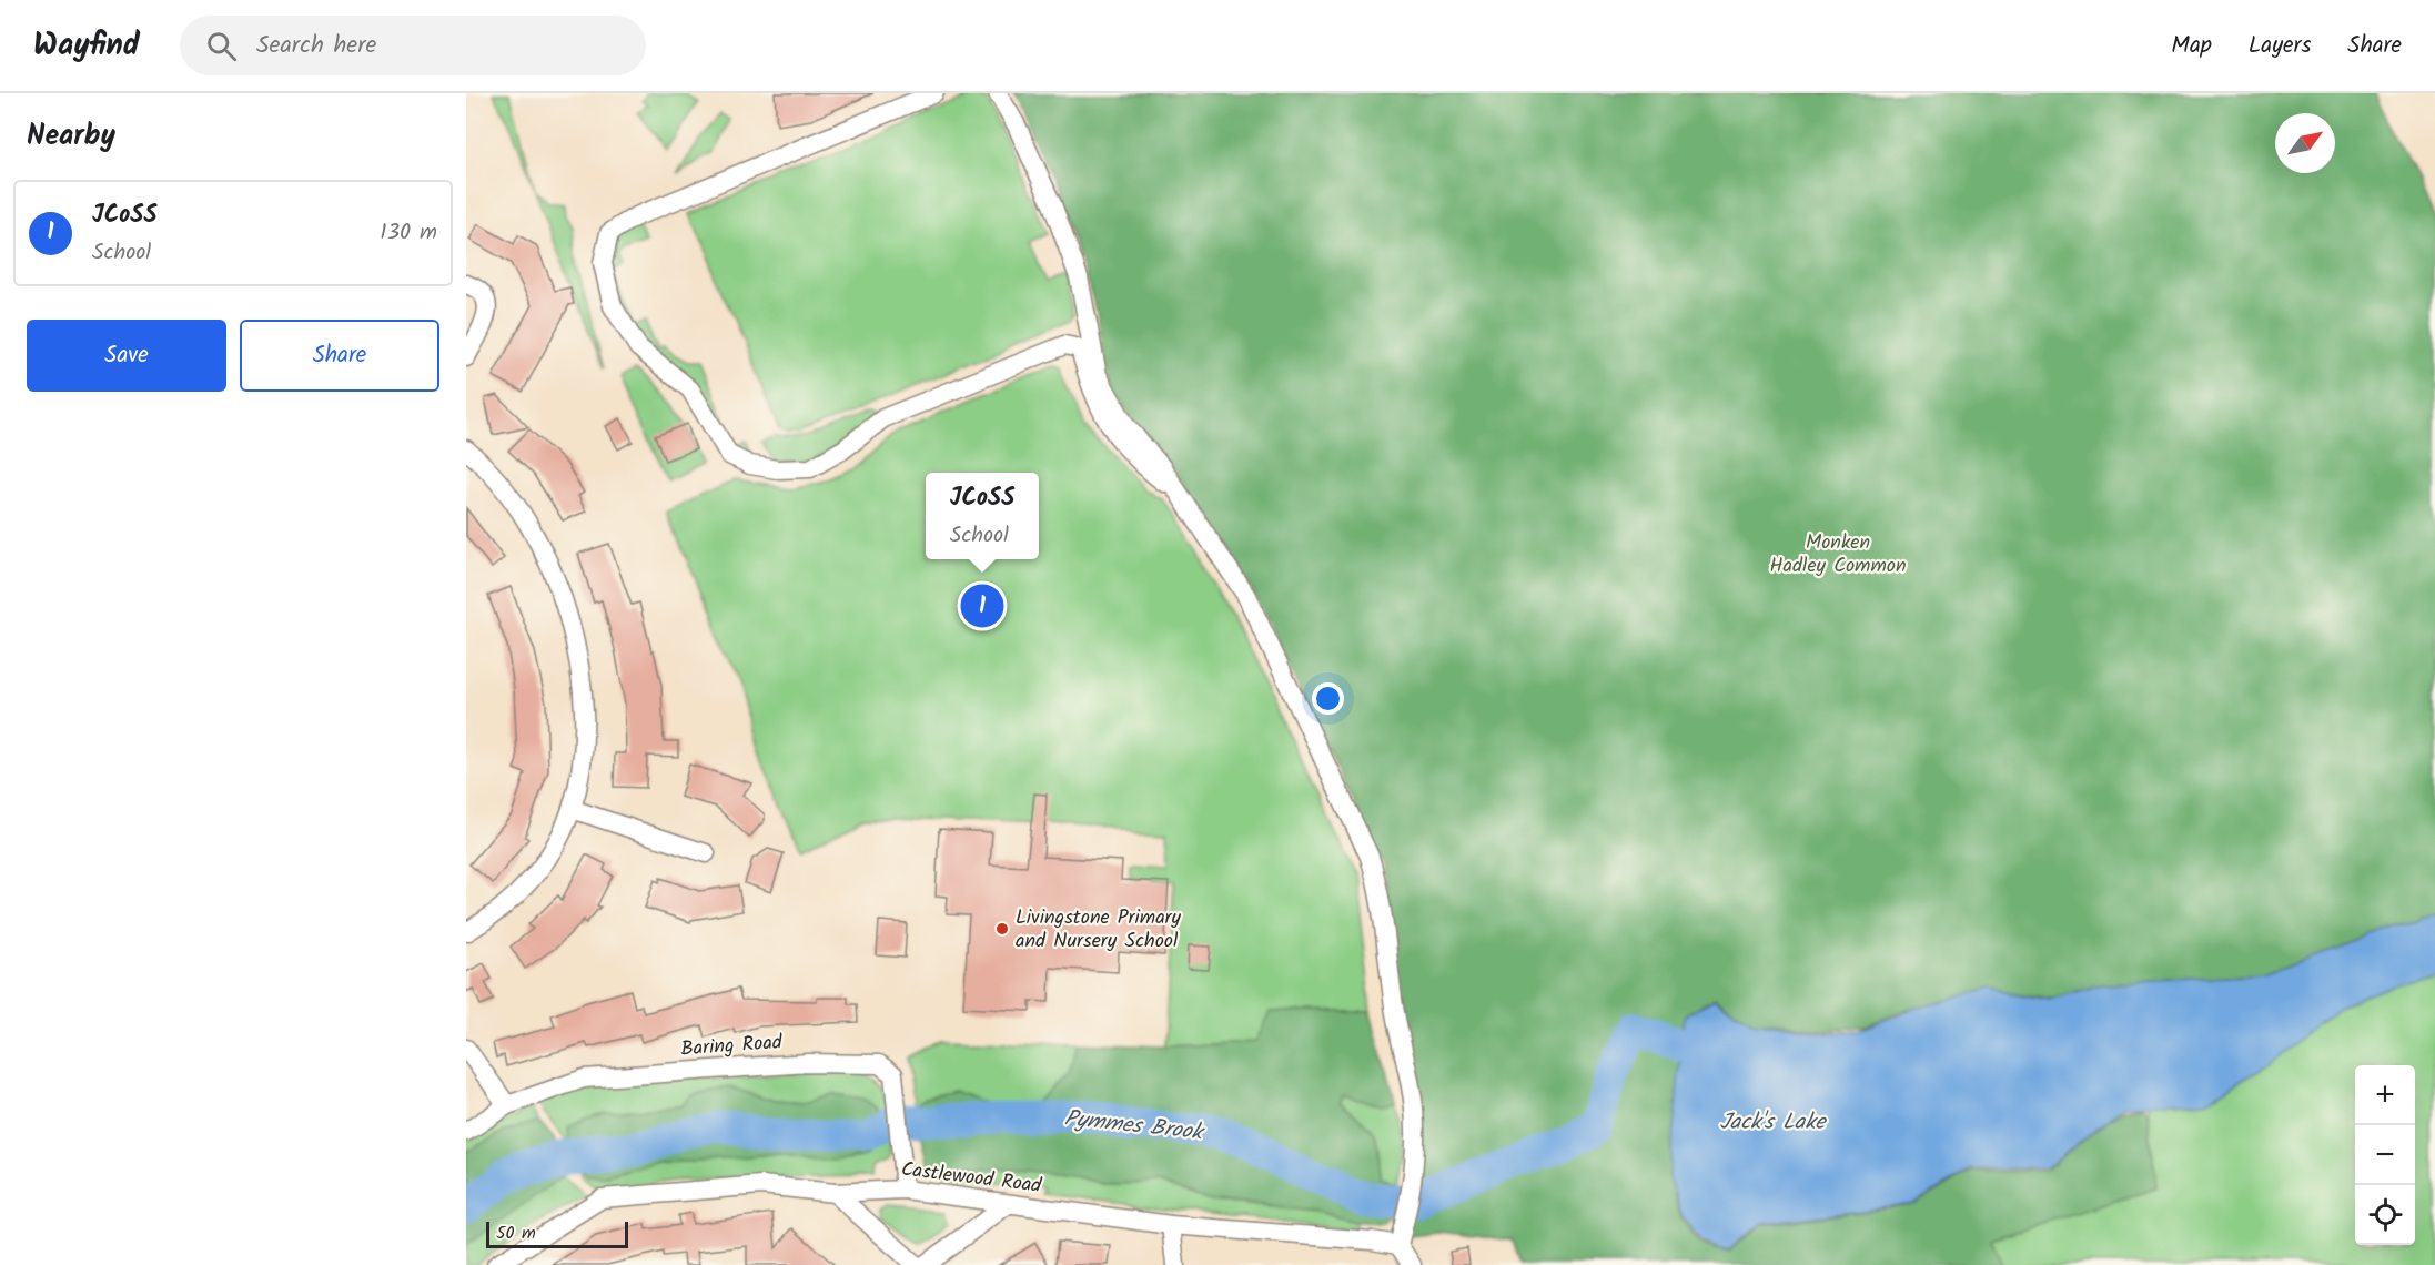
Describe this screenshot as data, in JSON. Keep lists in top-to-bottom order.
{
  "streets": {
    "street": ["Baring Road", "Castlewood Road"]
  },
  "crossings": [
    ["Baring Road", "Castlewood Road"]
  ],
  "water": ["Jack's Lake", "Pymmes Brook"],
  "parks": ["Monken Hadley Common"],
  "places": ["Livingstone Primary and Nursery School"],
  "scale_bar": "50 m",
  "north": "top right",
  "page": {
    "header": "Wayfind",
    "search": "Search here",
    "nav": ["Map", "Layers", "Share"],
    "heading": "Nearby",
    "list": [
      {
        "mark": "1",
        "name": "JCoSS",
        "note": "School",
        "value": "130 m"
      }
    ],
    "buttons": ["Save", "Share"],
    "popup": ["JCoSS", "School"],
    "pins": "1",
    "map_buttons": ["+", "−"],
    "scale": "50 m"
  }
}
